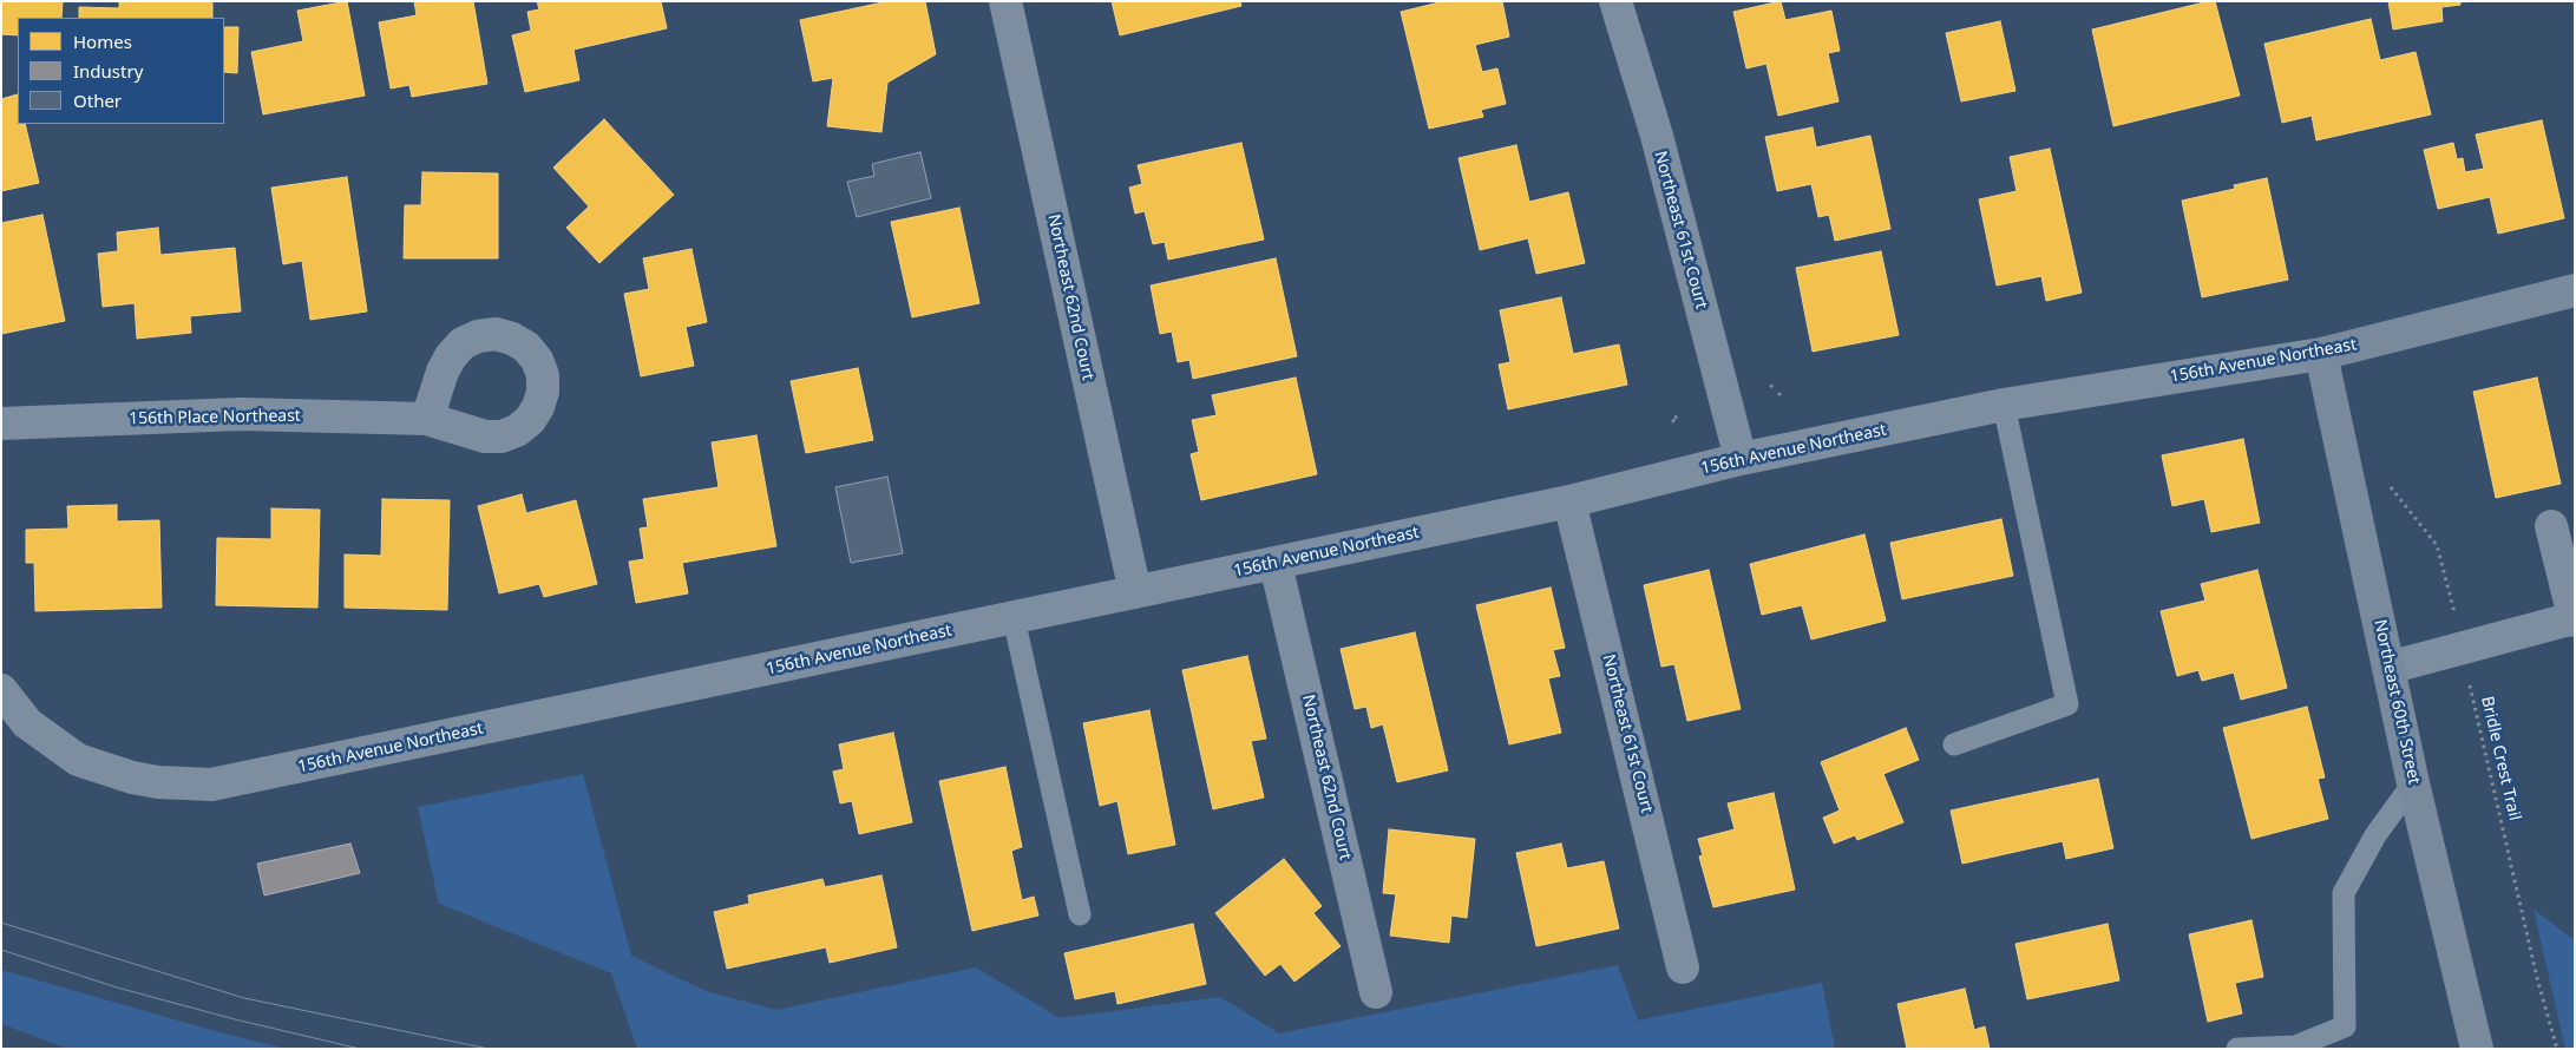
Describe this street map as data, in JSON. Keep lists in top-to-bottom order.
{
  "streets": {
    "street": [
      "Northeast 61st Court",
      "Northeast 62nd Court",
      "156th Avenue Northeast",
      "156th Place Northeast",
      "Northeast 60th Street"
    ],
    "path": ["Bridle Crest Trail"]
  },
  "crossings": [
    ["Northeast 61st Court", "156th Avenue Northeast"],
    ["Northeast 62nd Court", "156th Avenue Northeast"],
    ["156th Avenue Northeast", "Northeast 60th Street"]
  ],
  "legend": ["Homes", "Industry", "Other"]
}
